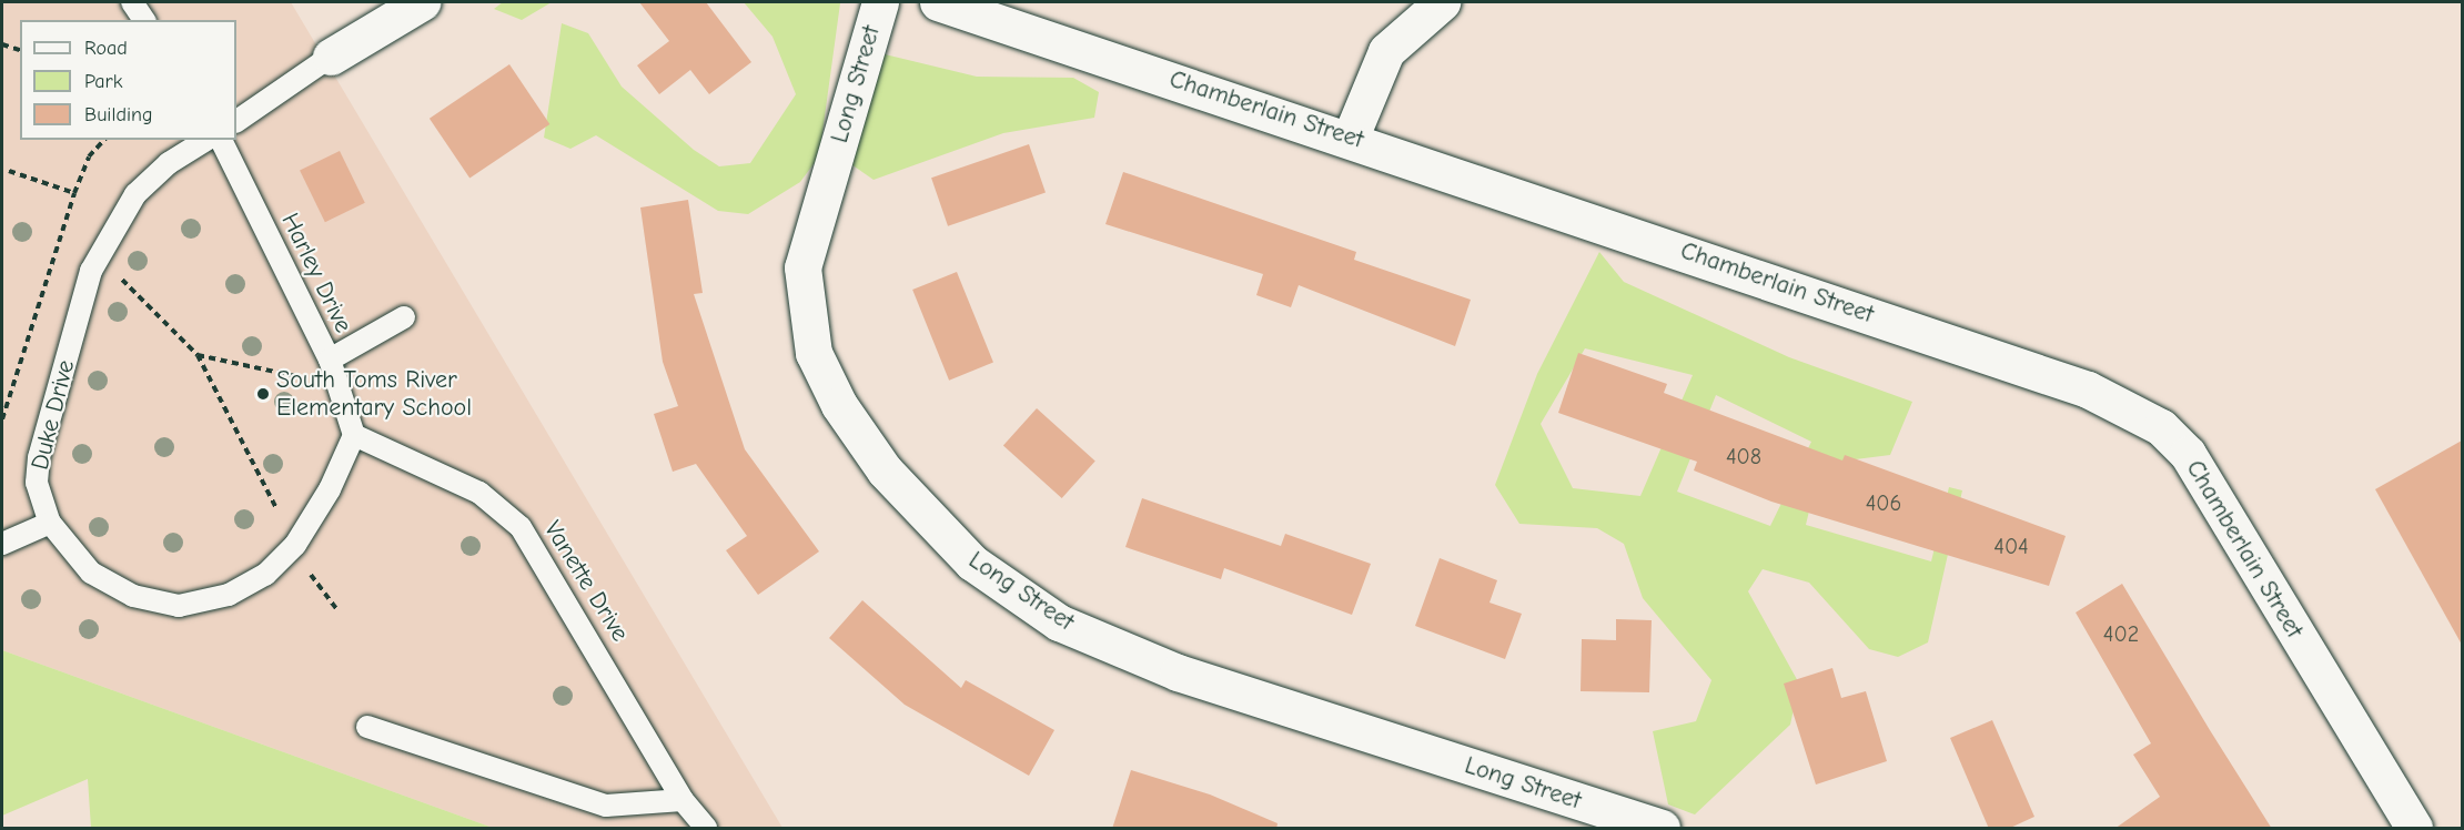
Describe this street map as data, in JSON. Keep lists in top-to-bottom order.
{
  "streets": {
    "street": ["Long Street", "Chamberlain Street"],
    "lane": ["Harley Drive", "Duke Drive", "Vanette Drive"]
  },
  "crossings": [
    ["Harley Drive", "Duke Drive"],
    ["Harley Drive", "Vanette Drive"],
    ["Duke Drive", "Vanette Drive"]
  ],
  "places": ["South Toms River Elementary School"],
  "house_numbers": [
    "408",
    "406",
    "404",
    "402"
  ],
  "legend": ["Road", "Park", "Building"]
}
